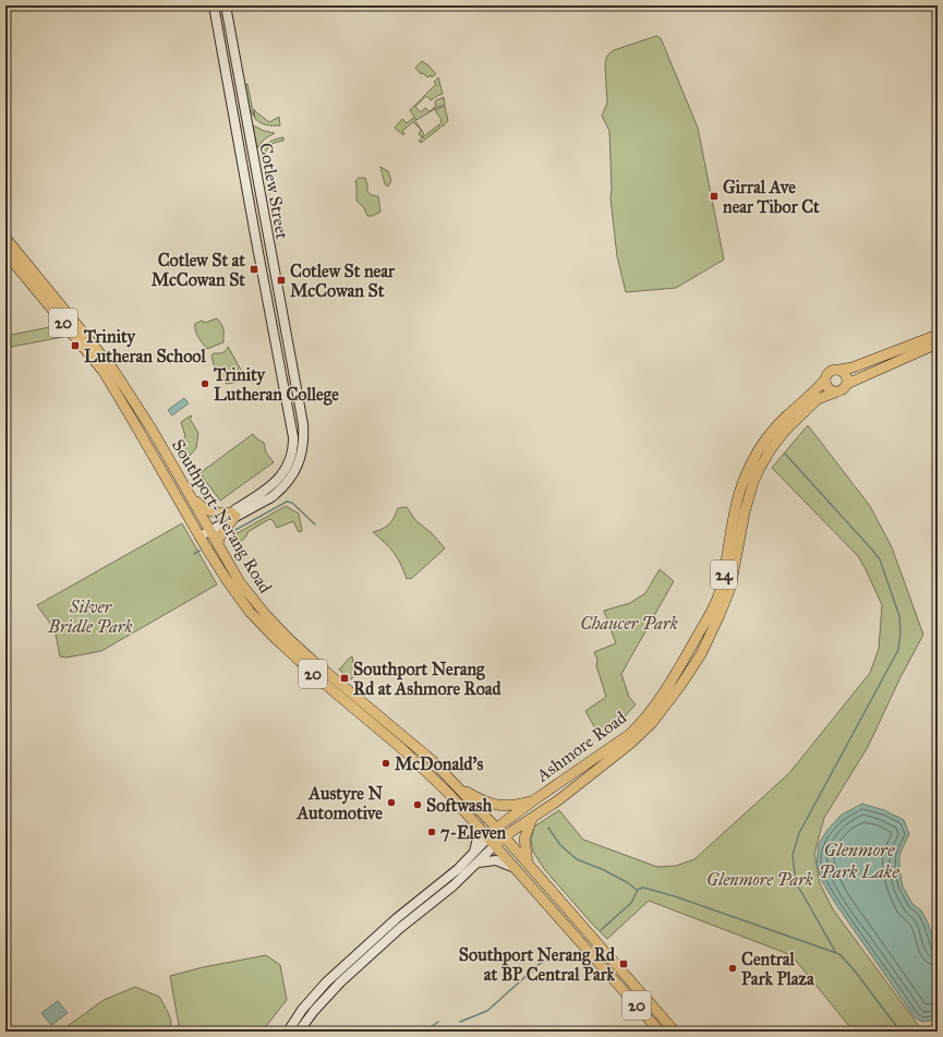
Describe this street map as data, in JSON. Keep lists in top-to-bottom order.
{
  "streets": {
    "main road": [
      "Cotlew Street",
      "20",
      "Southport-Nerang Road",
      "24",
      "Ashmore Road"
    ]
  },
  "crossings": [
    ["Cotlew Street", "Southport-Nerang Road"],
    ["Southport-Nerang Road", "Ashmore Road"],
    ["24", "Ashmore Road"]
  ],
  "water": ["Glenmore Park Lake"],
  "parks": ["Silver Bridle Park", "Chaucer Park", "Glenmore Park"],
  "places": {
    "transit": [
      "Girral Ave near Tibor Ct",
      "Cotlew St at McCowan St",
      "Cotlew St near McCowan St",
      "Trinity Lutheran School",
      "Southport Nerang Rd at Ashmore Road",
      "Southport Nerang Rd at BP Central Park"
    ],
    "other": [
      "Trinity Lutheran College",
      "McDonald's",
      "Austyre N Automotive",
      "Softwash",
      "7-Eleven",
      "Central Park Plaza"
    ]
  }
}
